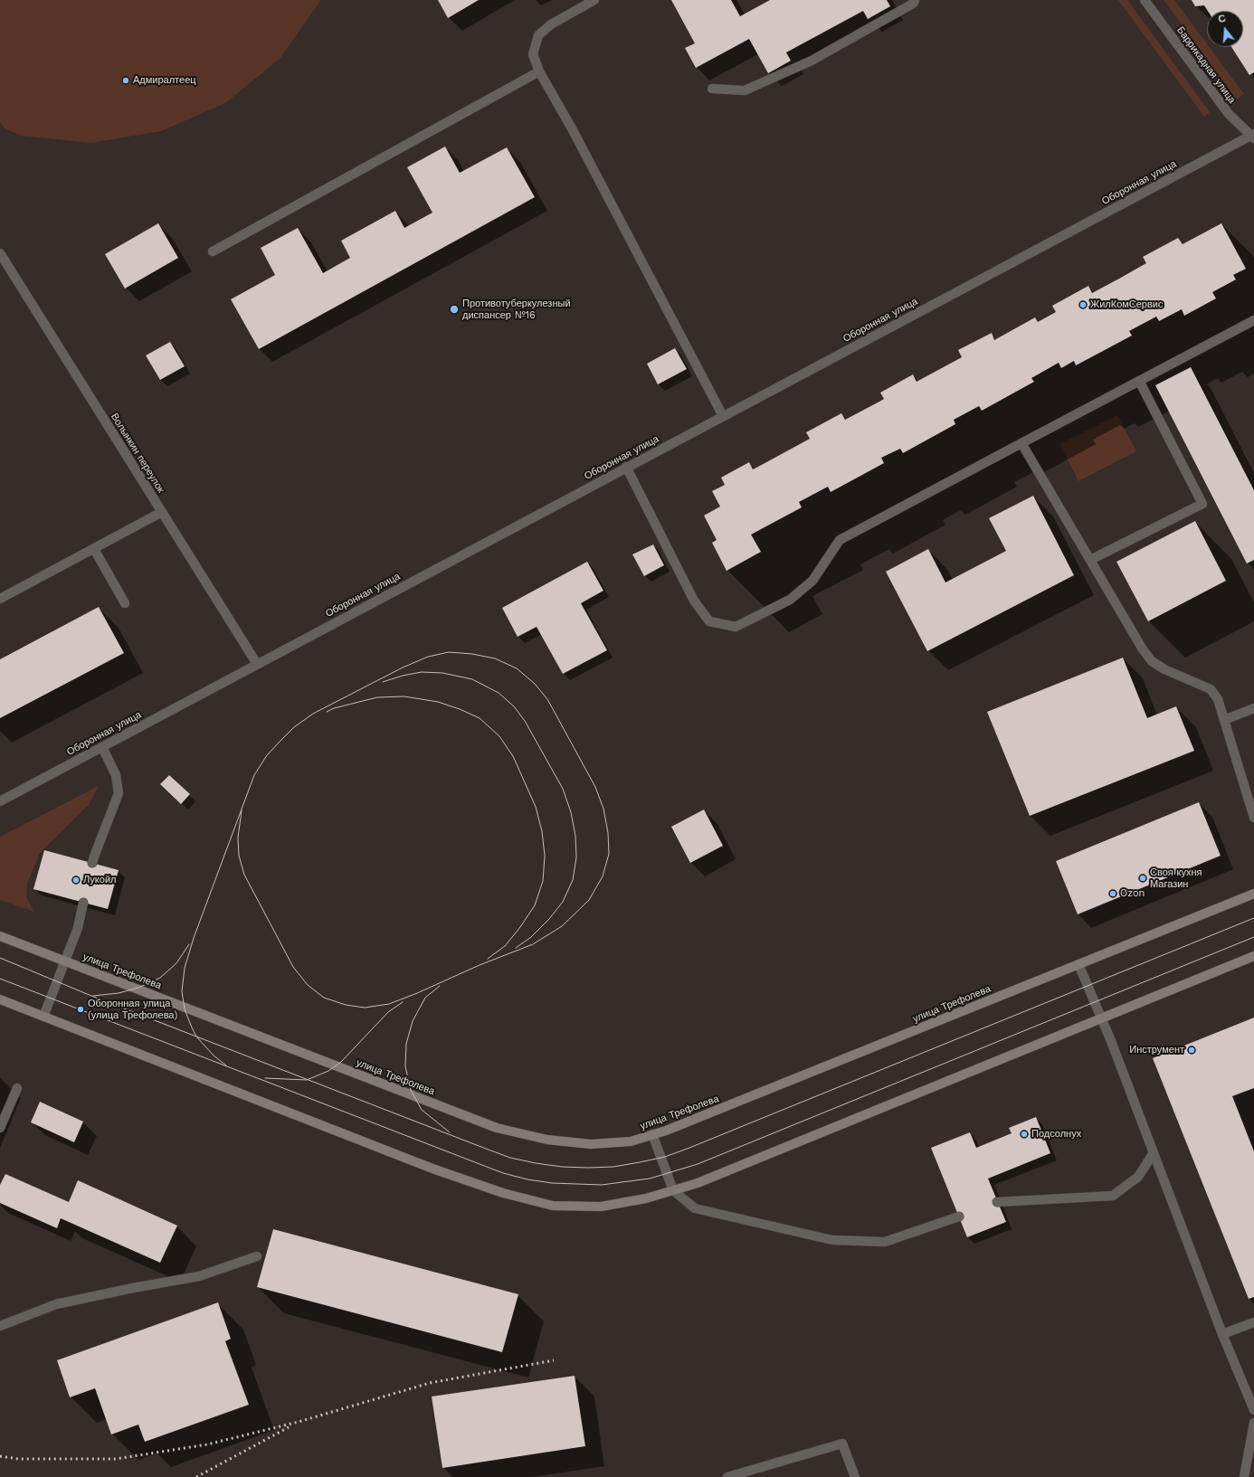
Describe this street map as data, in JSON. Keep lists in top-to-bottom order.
{
  "streets": {
    "main road": ["улица Трефолева"],
    "street": ["Баррикадная улица", "Оборонная улица", "Волынкин переулок"]
  },
  "crossings": [
    ["Баррикадная улица", "Оборонная улица"],
    ["Оборонная улица", "Волынкин переулок"]
  ],
  "places": [
    "Адмиралтеец",
    "ЖилКомСервис",
    "Противотуберкулезный диспансер №16",
    "Своя кухня Магазин",
    "Лукойл",
    "Ozon",
    "Оборонная улица (улица Трефолева)",
    "Инструмент",
    "Подсолнух"
  ],
  "north": "top"
}
